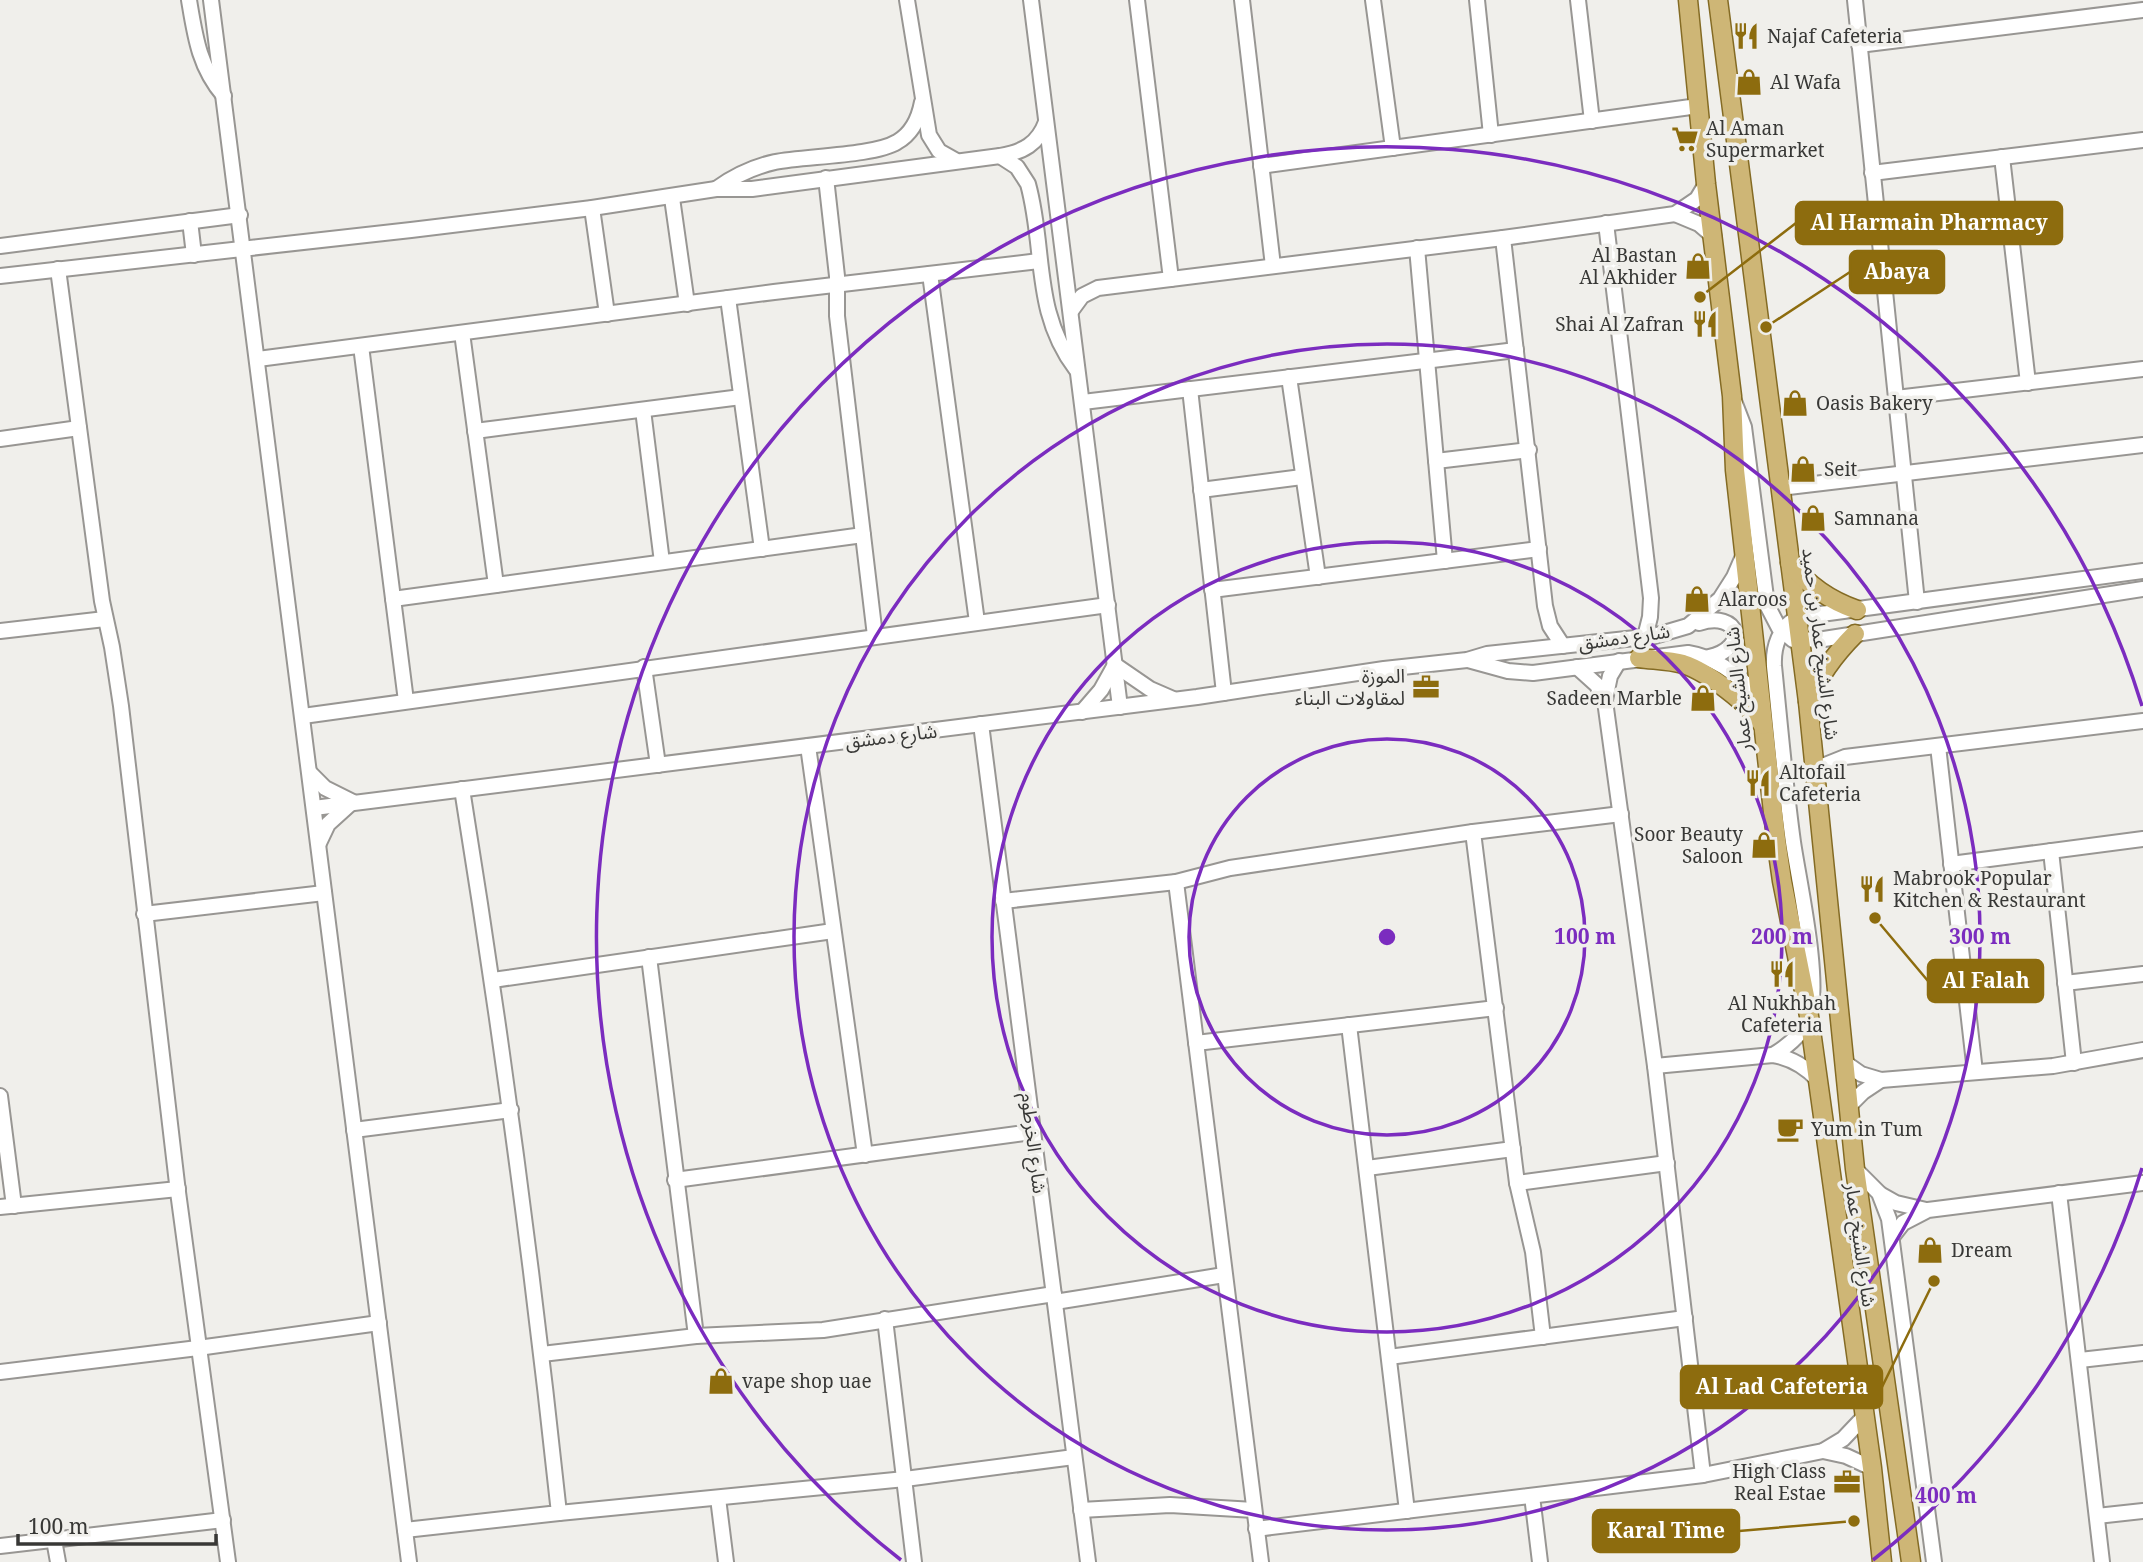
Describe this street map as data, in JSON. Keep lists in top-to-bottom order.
{
  "streets": {
    "main road": ["شارع الشيخ عمار بن حميد", "شارع الشيخ عمار"],
    "street": ["شارع دمشق", "شارع الخرطوم"]
  },
  "crossings": [
    ["شارع دمشق", "شارع الشيخ عمار"],
    ["شارع دمشق", "شارع الخرطوم"],
    ["شارع الشيخ عمار بن حميد", "شارع الشيخ عمار"]
  ],
  "places": {
    "restaurant": [
      "Najaf Cafeteria",
      "Shai Al Zafran",
      "Altofail Cafeteria",
      "Mabrook Popular Kitchen & Restaurant",
      "Al Nukhbah Cafeteria"
    ],
    "shop": [
      "Al Wafa",
      "Al Bastan Al Akhider",
      "Oasis Bakery",
      "Seit",
      "Samnana",
      "Alaroos",
      "Sadeen Marble",
      "Soor Beauty Saloon",
      "Dream",
      "vape shop uae"
    ],
    "supermarket": ["Al Aman Supermarket"],
    "other": [
      "Al Harmain Pharmacy",
      "Abaya",
      "Al Falah",
      "Al Lad Cafeteria",
      "Karal Time"
    ],
    "office": ["الموزة لمقاولات البناء", "High Class Real Estae"],
    "cafe": ["Yum in Tum"]
  },
  "scale_bar": "100 m",
  "rings": [
    "100 m",
    "200 m",
    "300 m",
    "400 m"
  ]
}
